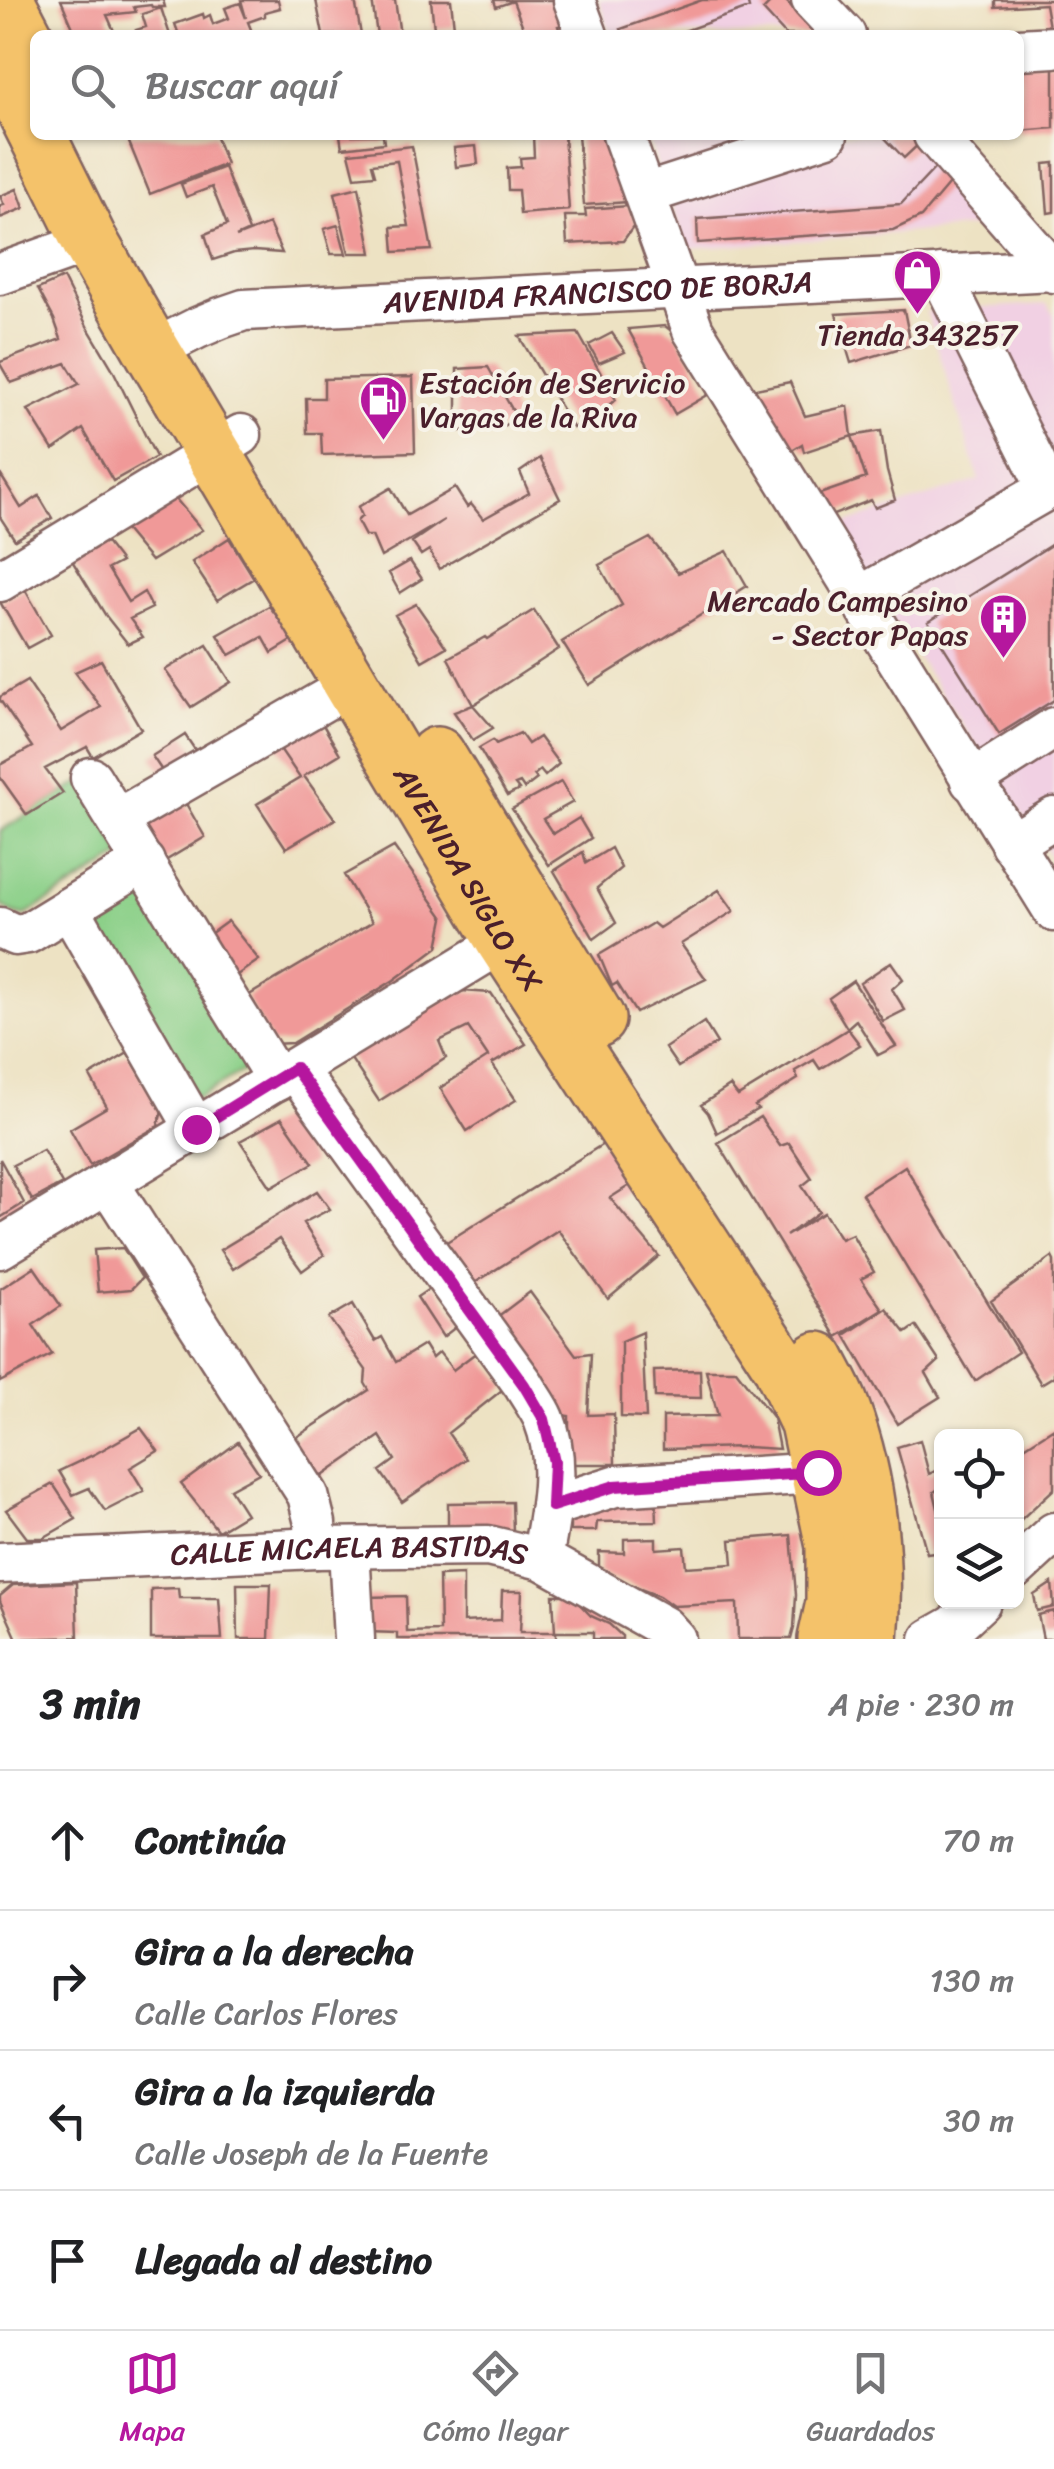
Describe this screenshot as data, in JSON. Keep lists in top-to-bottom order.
{
  "streets": {
    "highway": ["AVENIDA SIGLO XX"],
    "street": ["AVENIDA FRANCISCO DE BORJA", "CALLE MICAELA BASTIDAS"]
  },
  "crossings": [
    ["AVENIDA FRANCISCO DE BORJA", "AVENIDA SIGLO XX"]
  ],
  "places": {
    "shop": ["Tienda 343257"],
    "fuel station": ["Estación de Servicio Vargas de la Riva"],
    "building": ["Mercado Campesino - Sector Papas"]
  },
  "page": {
    "search": "Buscar aquí",
    "heading": ["3 min", "A pie · 230 m"],
    "list": [
      ["Continúa", "70 m"],
      ["Gira a la derecha", "Calle Carlos Flores", "130 m"],
      ["Gira a la izquierda", "Calle Joseph de la Fuente", "30 m"],
      "Llegada al destino"
    ],
    "nav": ["Mapa", "Cómo llegar", "Guardados"]
  }
}
